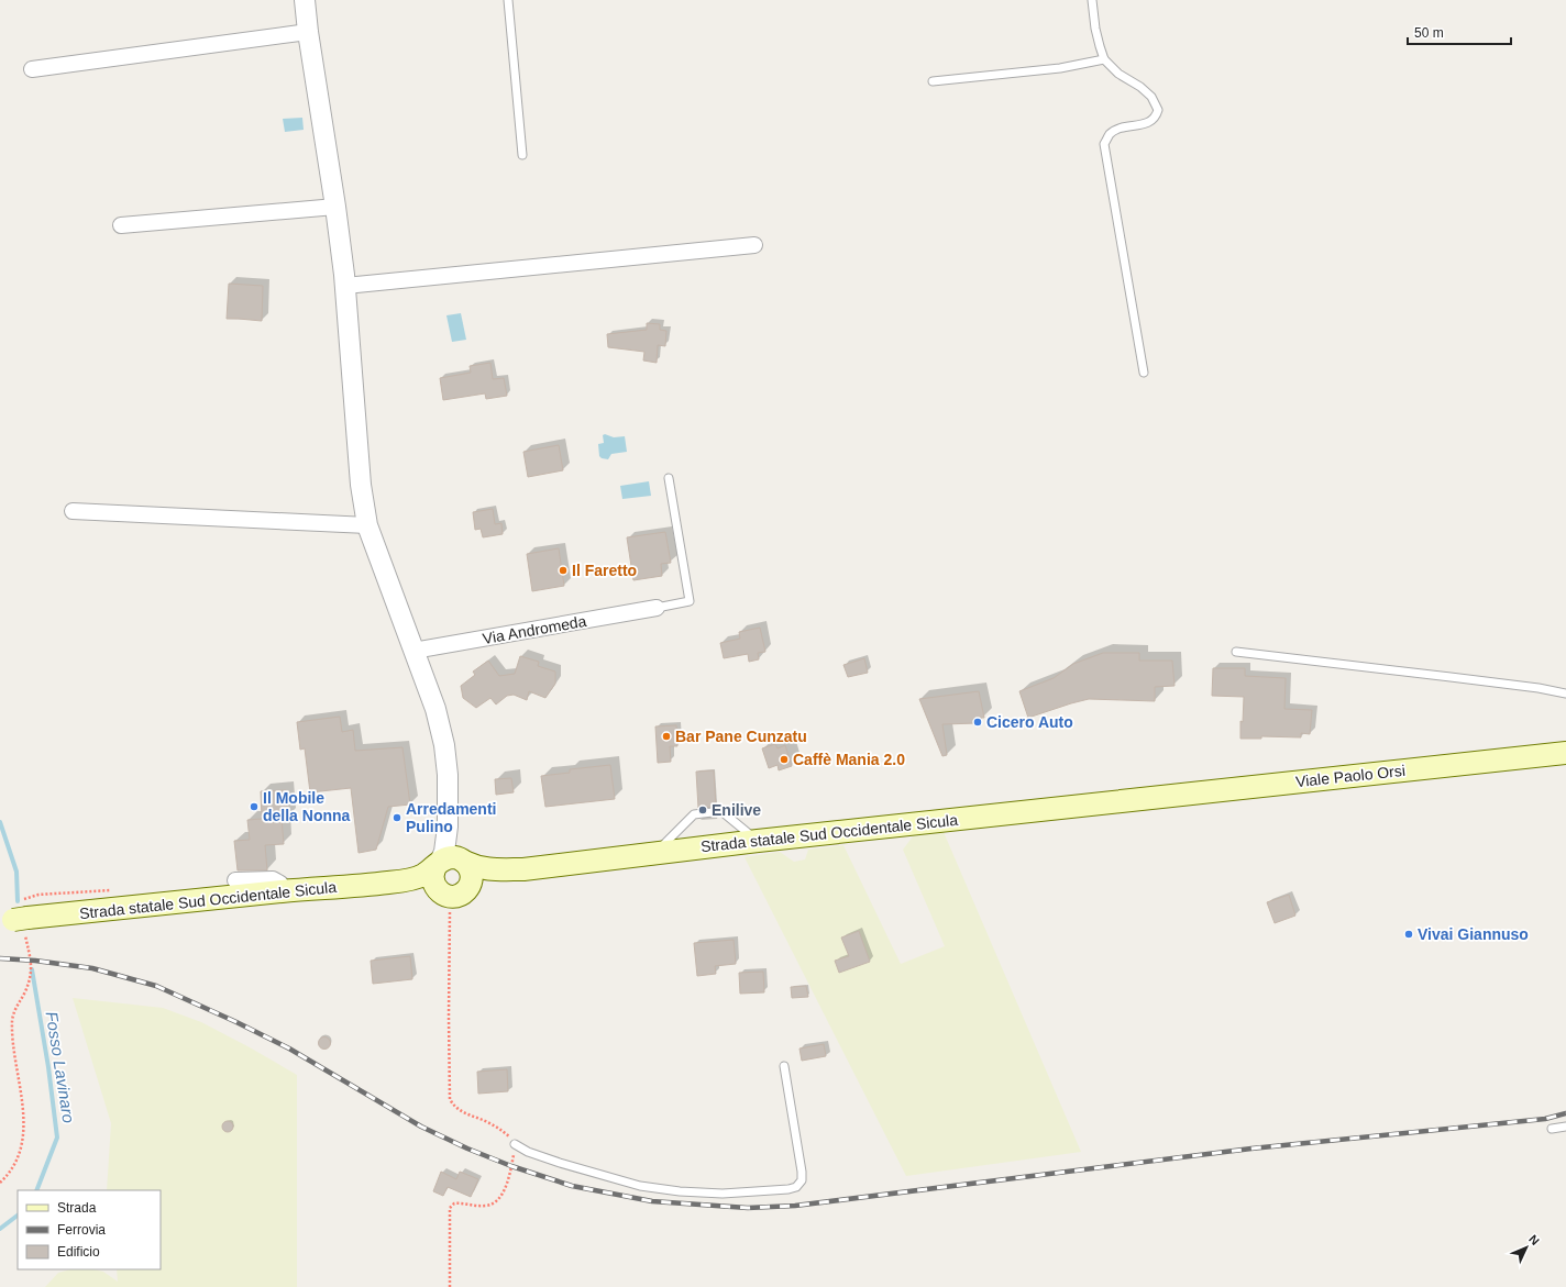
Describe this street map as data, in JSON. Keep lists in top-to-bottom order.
{
  "streets": {
    "main road": ["Viale Paolo Orsi", "Strada statale Sud Occidentale Sicula"],
    "street": ["Via Andromeda"]
  },
  "crossings": [
    ["Viale Paolo Orsi", "Strada statale Sud Occidentale Sicula"]
  ],
  "water": ["Fosso Lavinaro"],
  "places": [
    "Il Faretto",
    "Cicero Auto",
    "Bar Pane Cunzatu",
    "Caffè Mania 2.0",
    "Il Mobile della Nonna",
    "Enilive",
    "Arredamenti Pulino",
    "Vivai Giannuso"
  ],
  "legend": ["Strada", "Ferrovia", "Edificio"],
  "scale_bar": "50 m",
  "north": "top right"
}
